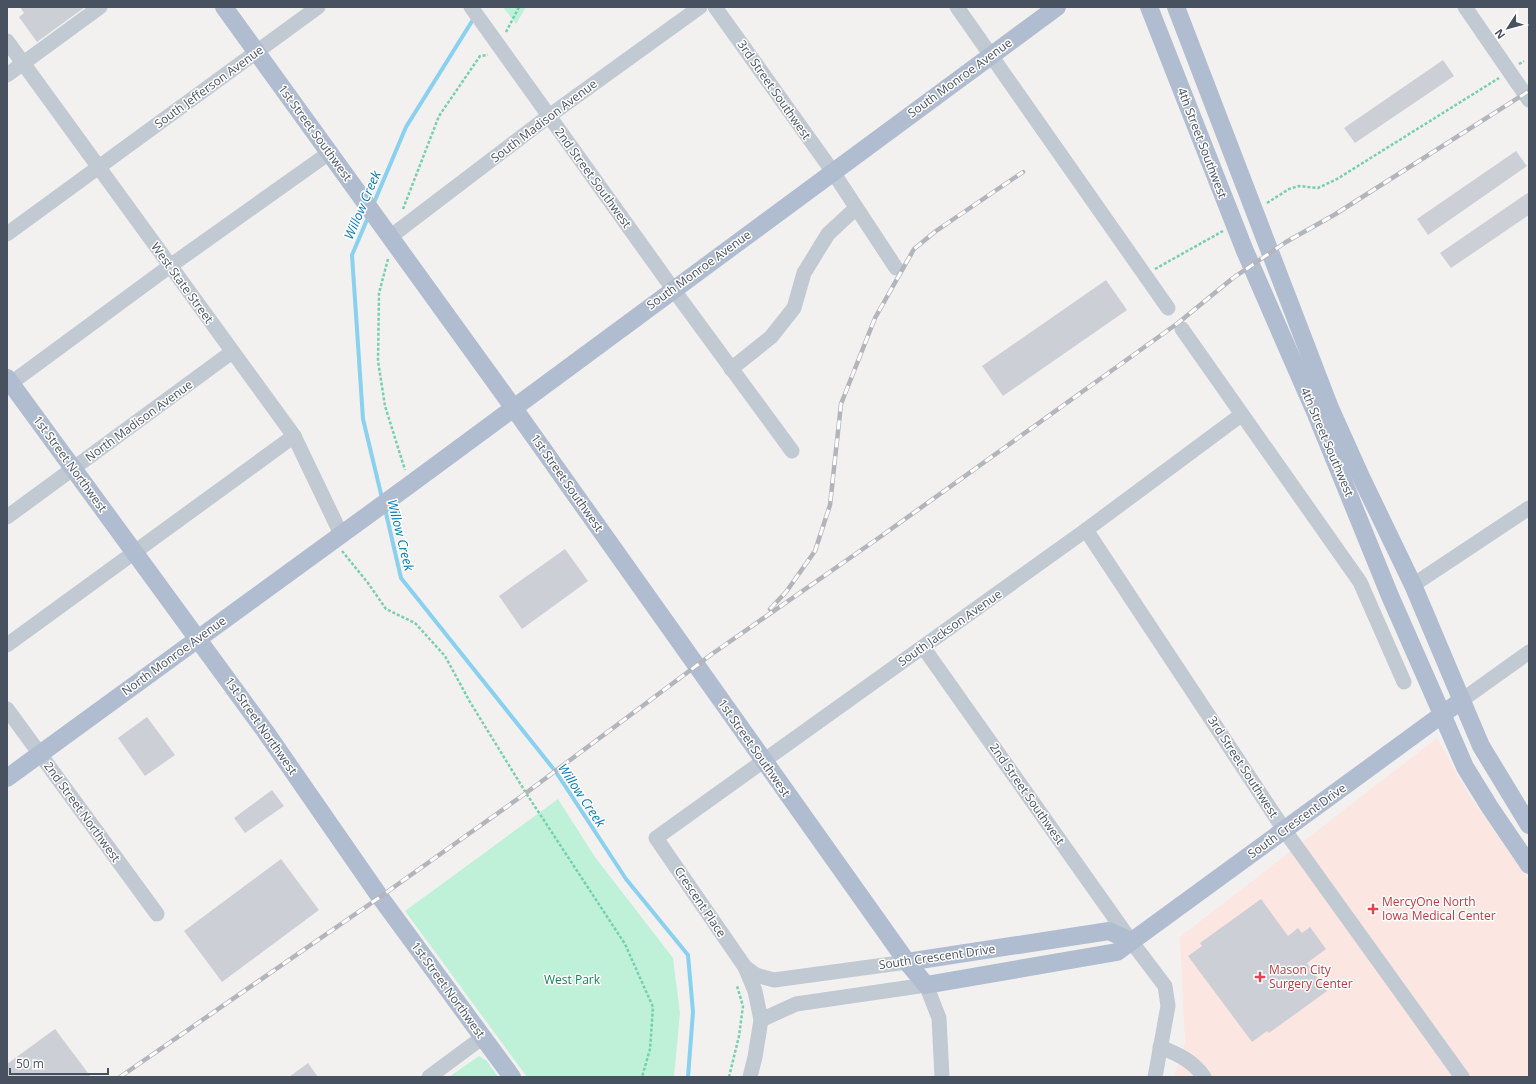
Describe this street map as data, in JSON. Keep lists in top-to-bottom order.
{
  "streets": {
    "main road": [
      "South Monroe Avenue",
      "1st Street Southwest",
      "4th Street Southwest",
      "1st Street Northwest",
      "North Monroe Avenue",
      "South Crescent Drive"
    ],
    "street": [
      "South Jefferson Avenue",
      "3rd Street Southwest",
      "South Madison Avenue",
      "2nd Street Southwest",
      "West State Street",
      "North Madison Avenue",
      "South Jackson Avenue",
      "2nd Street Northwest",
      "Crescent Place"
    ]
  },
  "crossings": [
    ["South Monroe Avenue", "3rd Street Southwest"],
    ["South Monroe Avenue", "1st Street Southwest"],
    ["South Monroe Avenue", "2nd Street Southwest"],
    ["South Monroe Avenue", "West State Street"],
    ["South Monroe Avenue", "North Monroe Avenue"],
    ["South Jefferson Avenue", "1st Street Southwest"],
    ["South Jefferson Avenue", "West State Street"],
    ["3rd Street Southwest", "South Jackson Avenue"],
    ["3rd Street Southwest", "South Crescent Drive"],
    ["South Madison Avenue", "1st Street Southwest"],
    ["South Madison Avenue", "2nd Street Southwest"],
    ["1st Street Southwest", "South Jackson Avenue"],
    ["1st Street Southwest", "South Crescent Drive"],
    ["4th Street Southwest", "South Crescent Drive"],
    ["2nd Street Southwest", "South Jackson Avenue"],
    ["2nd Street Southwest", "South Crescent Drive"],
    ["West State Street", "North Madison Avenue"],
    ["West State Street", "North Monroe Avenue"],
    ["North Madison Avenue", "1st Street Northwest"],
    ["1st Street Northwest", "North Monroe Avenue"],
    ["South Jackson Avenue", "Crescent Place"],
    ["North Monroe Avenue", "2nd Street Northwest"],
    ["South Crescent Drive", "Crescent Place"]
  ],
  "water": ["Willow Creek"],
  "parks": ["West Park"],
  "places": {
    "health": ["MercyOne North Iowa Medical Center", "Mason City Surgery Center"]
  },
  "scale_bar": "50 m",
  "north": "bottom left"
}
